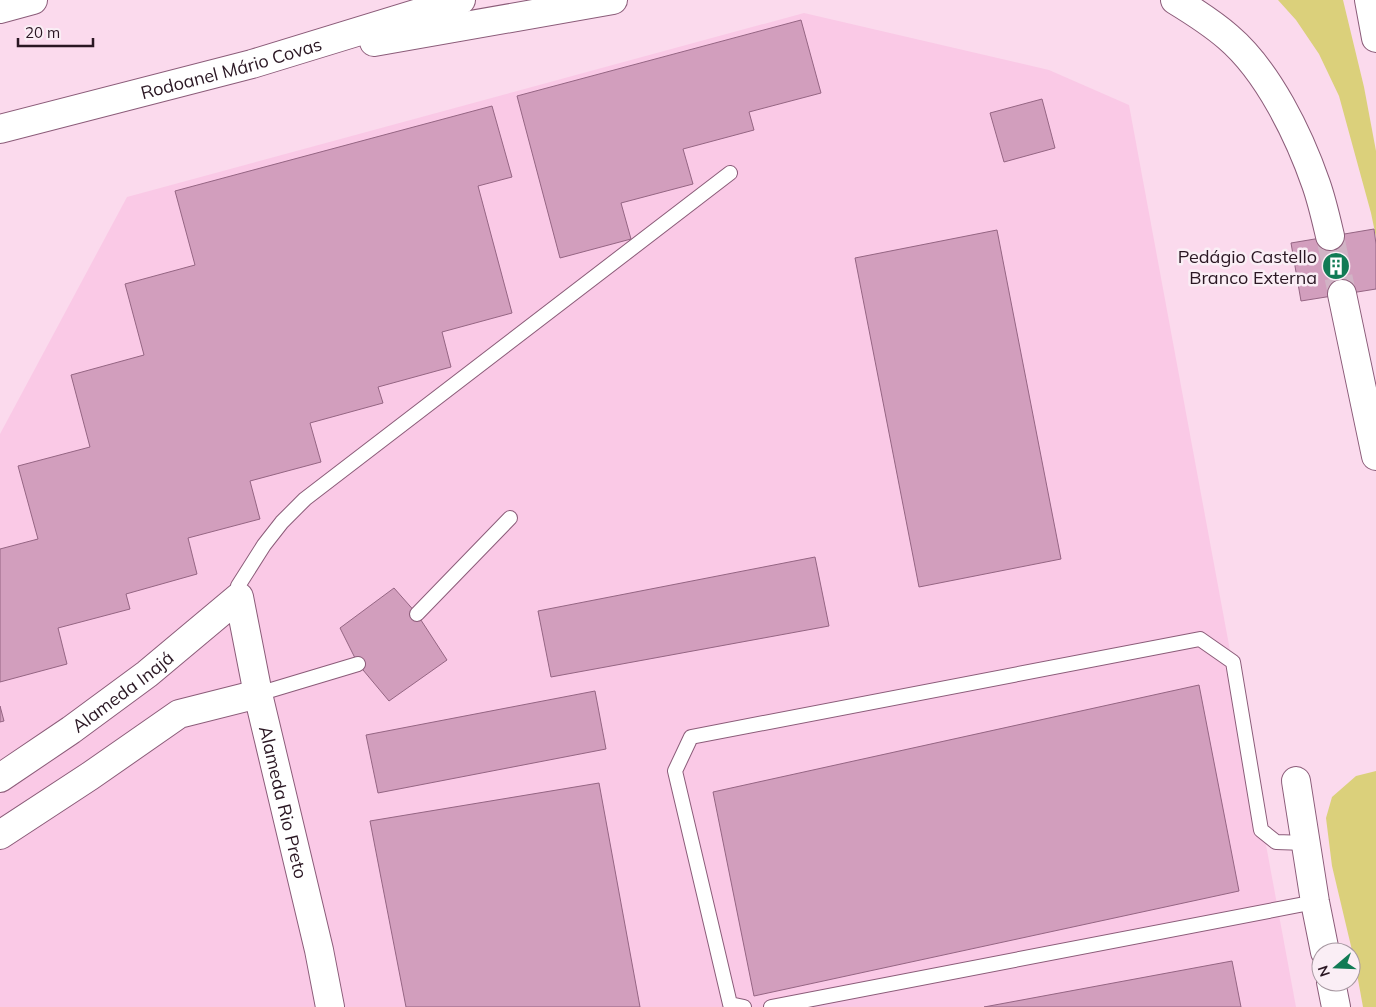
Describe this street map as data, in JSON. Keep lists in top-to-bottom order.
{
  "streets": {
    "main road": ["Rodoanel Mário Covas", "Alameda Inajá", "Alameda Rio Preto"]
  },
  "crossings": [
    ["Alameda Inajá", "Alameda Rio Preto"]
  ],
  "places": {
    "building": ["Pedágio Castello Branco Externa"]
  },
  "scale_bar": "20 m",
  "north": "left"
}
